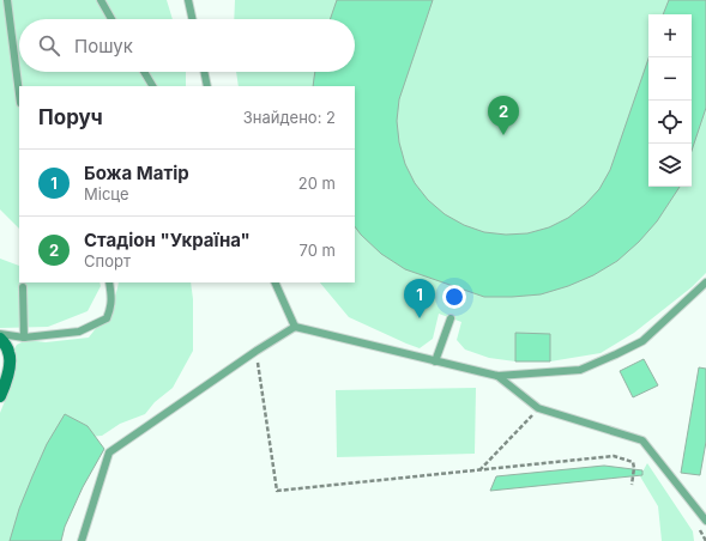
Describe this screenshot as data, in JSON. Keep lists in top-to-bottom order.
{
  "page": {
    "map_buttons": ["+", "−"],
    "search": "Пошук",
    "heading": ["Поруч", "Знайдено: 2"],
    "pins": ["2", "1"],
    "list": [
      {
        "mark": "1",
        "name": "Божа Матір",
        "note": "Місце",
        "value": "20 m"
      },
      {
        "mark": "2",
        "name": "Стадіон \"Україна\"",
        "note": "Спорт",
        "value": "70 m"
      }
    ]
  }
}
